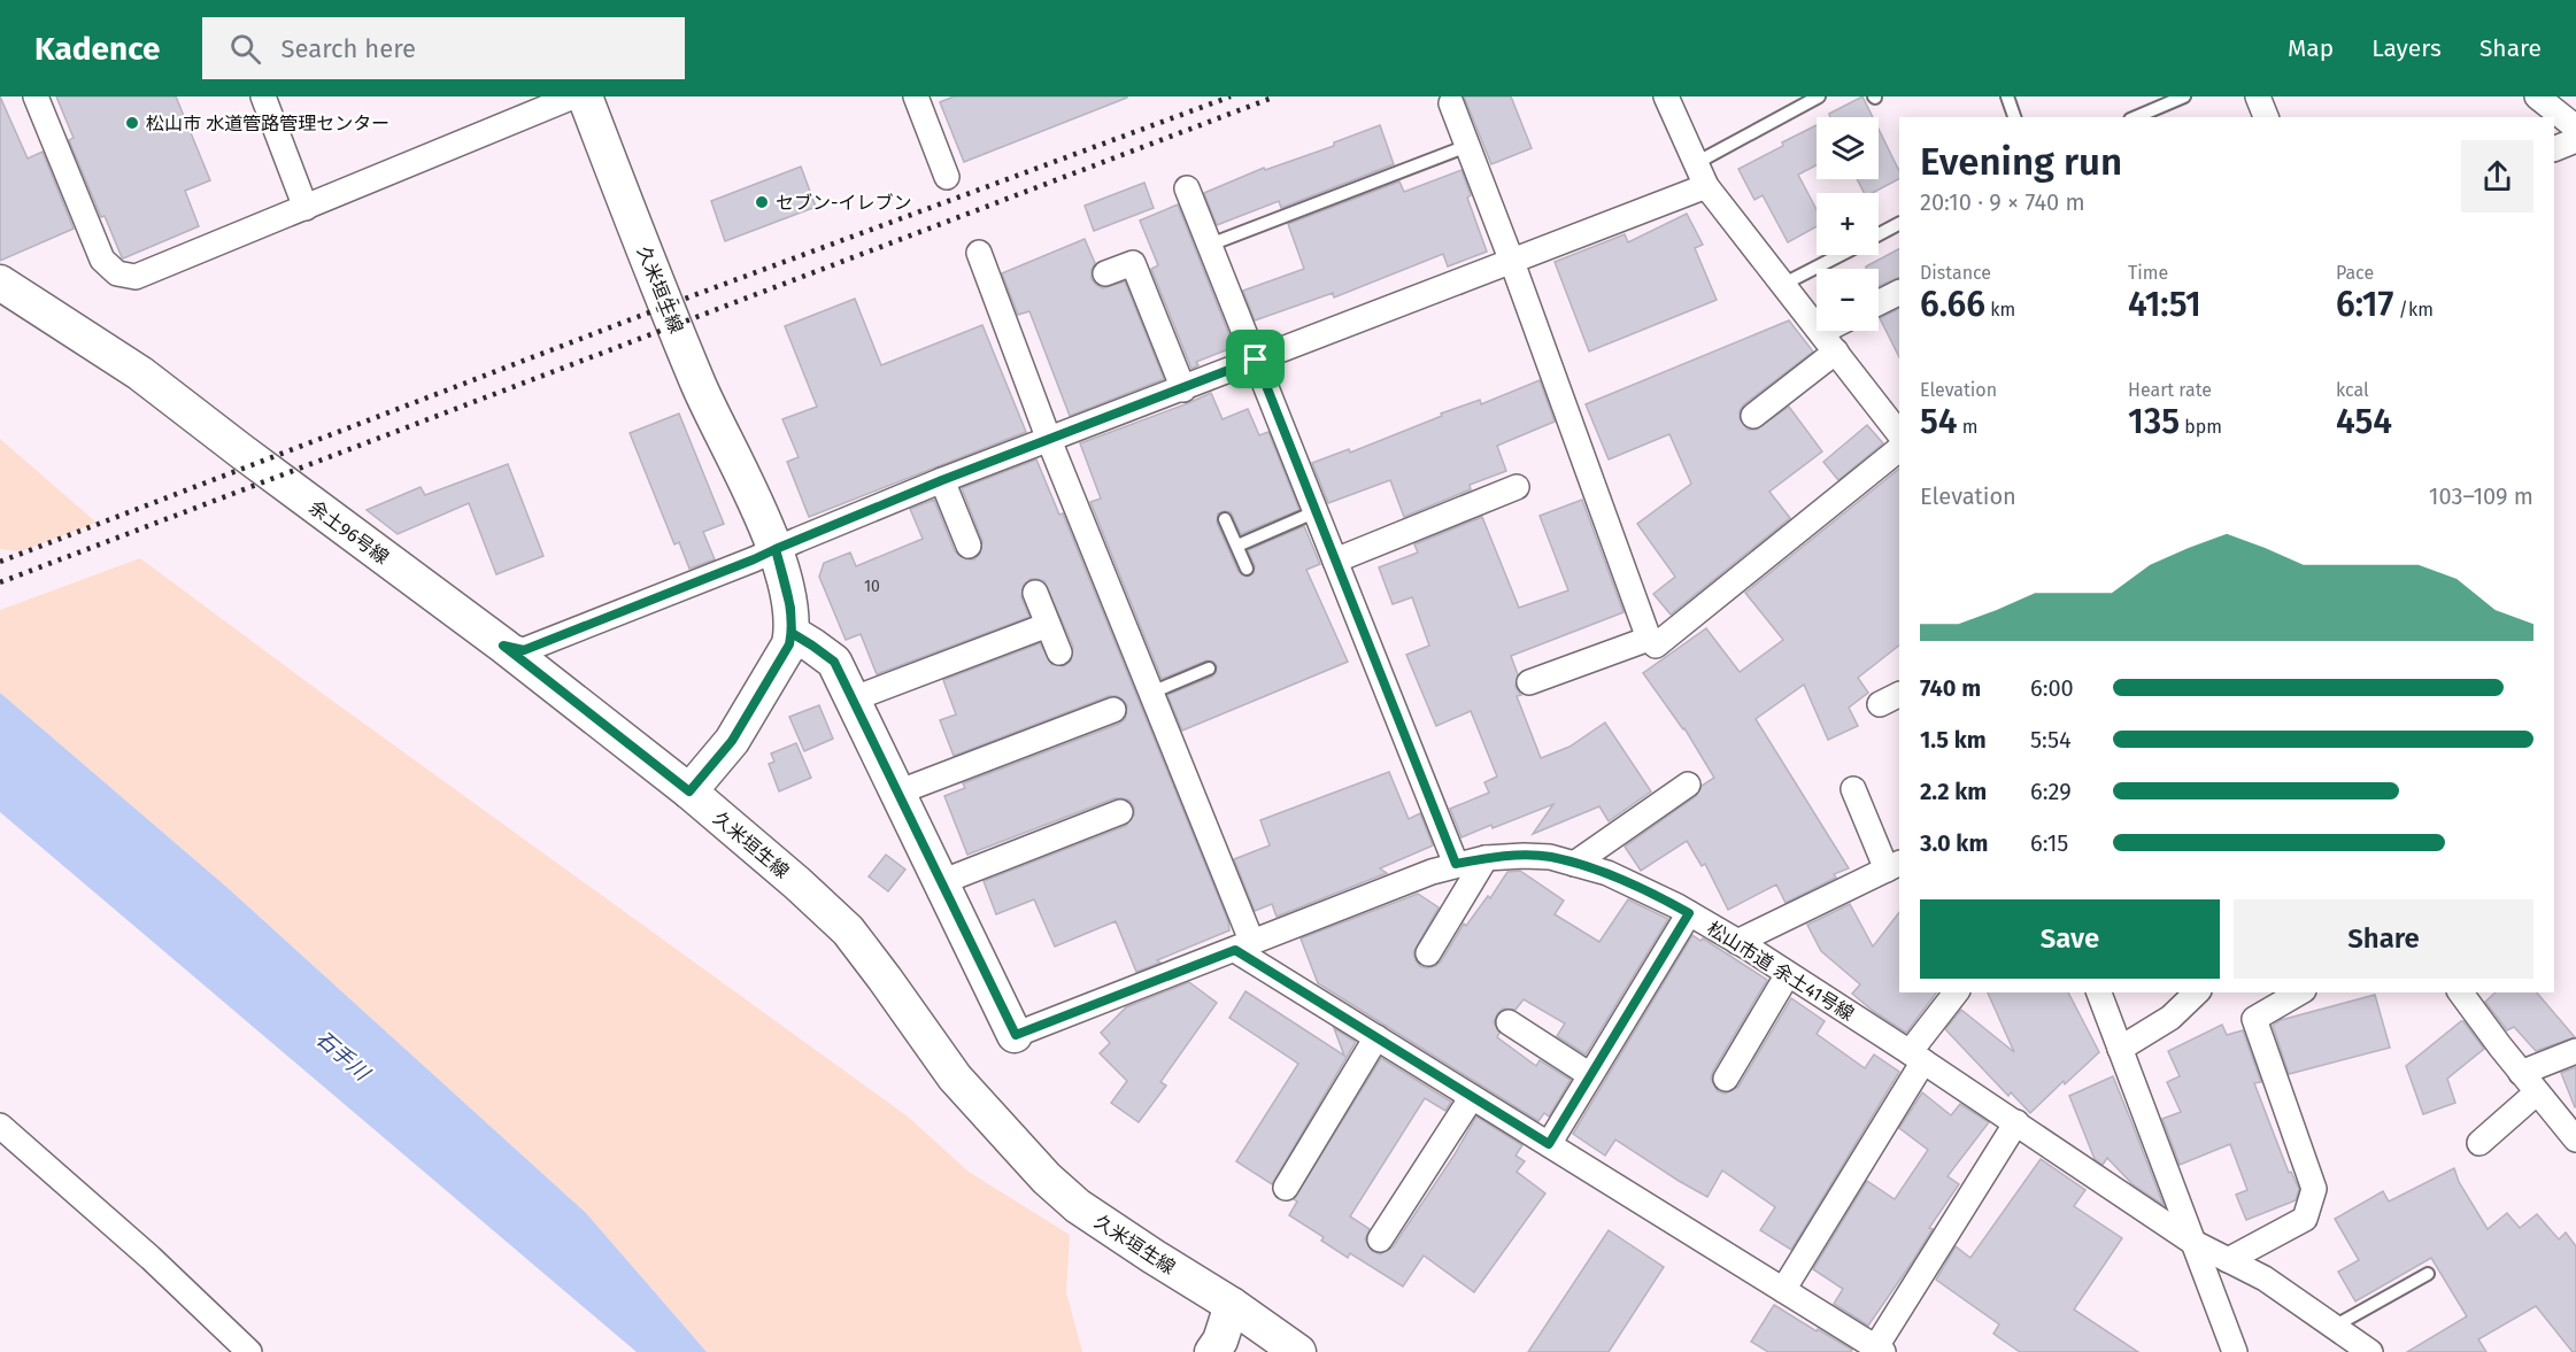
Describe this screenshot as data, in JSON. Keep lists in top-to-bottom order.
{
  "streets": {
    "main road": ["久米垣生線", "余土96号線"],
    "street": ["松山市道 余土41号線"]
  },
  "crossings": [
    ["久米垣生線", "余土96号線"]
  ],
  "water": ["石手川"],
  "places": ["松山市 水道管路管理センター", "セブン-イレブン"],
  "house_numbers": ["10"],
  "page": {
    "header": "Kadence",
    "search": "Search here",
    "nav": ["Map", "Layers", "Share"],
    "map_buttons": ["+", "−"],
    "heading": ["Evening run", "20:10 · 9 × 740 m"],
    "stats": [
      ["Distance", "6.66 km"],
      ["Time", "41:51"],
      ["Pace", "6:17 /km"],
      ["Elevation", "54 m"],
      ["Heart rate", "135 bpm"],
      ["kcal", "454"]
    ],
    "chart": ["Elevation", "103–109 m"],
    "list": [
      {
        "name": "740 m",
        "note": "6:00"
      },
      {
        "name": "1.5 km",
        "note": "5:54"
      },
      {
        "name": "2.2 km",
        "note": "6:29"
      },
      {
        "name": "3.0 km",
        "note": "6:15"
      }
    ],
    "buttons": ["Save", "Share"]
  }
}
